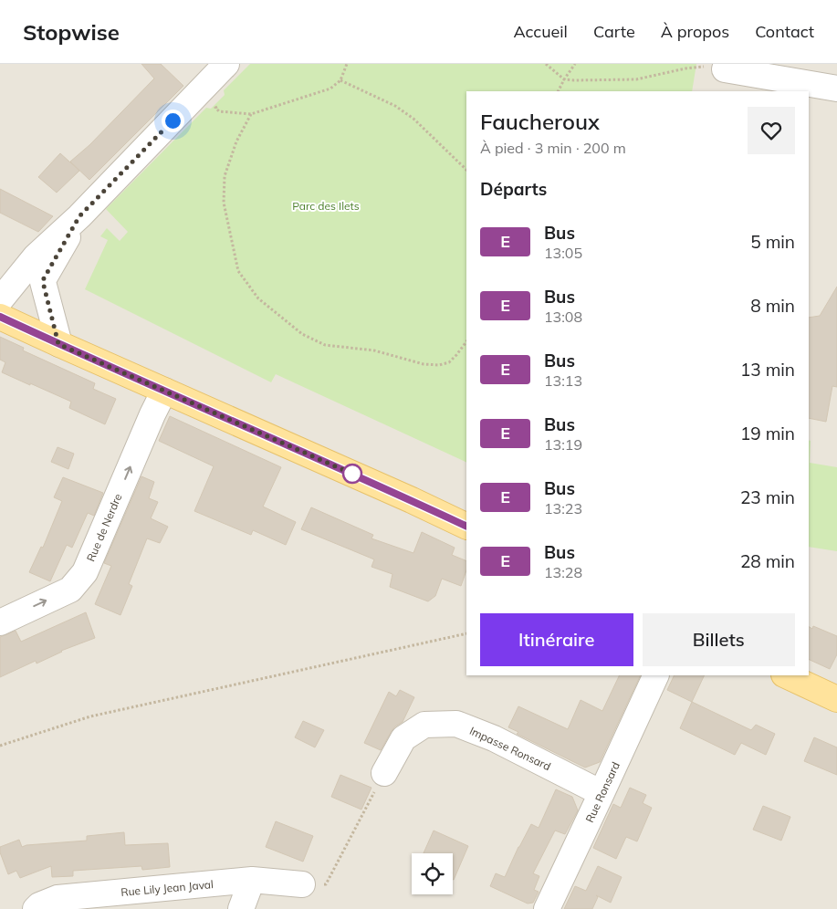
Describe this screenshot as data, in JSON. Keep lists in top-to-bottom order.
{
  "streets": {
    "street": [
      "Rue de Nerdre",
      "Impasse Ronsard",
      "Rue Ronsard",
      "Rue Lily Jean Javal"
    ]
  },
  "crossings": [
    ["Impasse Ronsard", "Rue Ronsard"]
  ],
  "one_way": ["Rue de Nerdre"],
  "parks": ["Parc des Ilets"],
  "lines": ["bus line E"],
  "page": {
    "header": "Stopwise",
    "nav": [
      "Accueil",
      "Carte",
      "À propos",
      "Contact"
    ],
    "heading": [
      ["Faucheroux", "À pied · 3 min · 200 m"],
      "Départs"
    ],
    "list": [
      {
        "mark": "E",
        "name": "Bus",
        "note": "13:05",
        "value": "5 min"
      },
      {
        "mark": "E",
        "name": "Bus",
        "note": "13:08",
        "value": "8 min"
      },
      {
        "mark": "E",
        "name": "Bus",
        "note": "13:13",
        "value": "13 min"
      },
      {
        "mark": "E",
        "name": "Bus",
        "note": "13:19",
        "value": "19 min"
      },
      {
        "mark": "E",
        "name": "Bus",
        "note": "13:23",
        "value": "23 min"
      },
      {
        "mark": "E",
        "name": "Bus",
        "note": "13:28",
        "value": "28 min"
      }
    ],
    "buttons": ["Itinéraire", "Billets"]
  }
}
